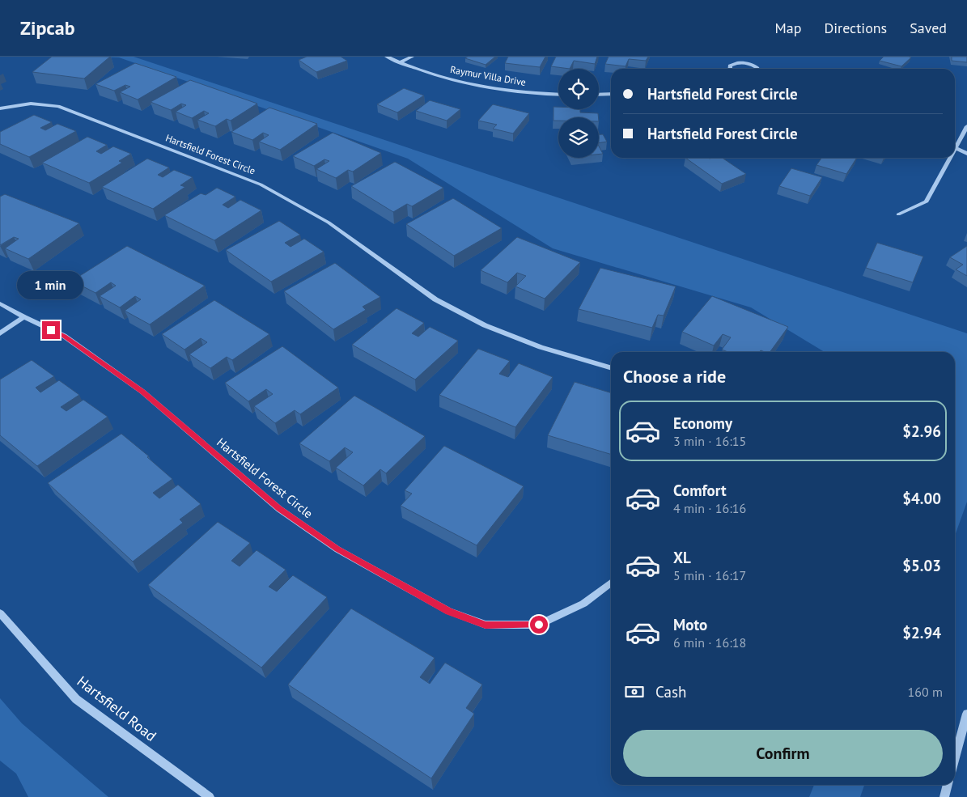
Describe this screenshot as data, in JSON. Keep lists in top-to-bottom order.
{
  "streets": {
    "street": ["Raymur Villa Drive", "Hartsfield Forest Circle", "Hartsfield Road"]
  },
  "page": {
    "header": "Zipcab",
    "nav": ["Map", "Directions", "Saved"],
    "banner": ["Hartsfield Forest Circle", "Hartsfield Forest Circle"],
    "bubble": "1 min",
    "heading": "Choose a ride",
    "list": [
      {
        "name": "Economy",
        "note": "3 min · 16:15",
        "value": "$2.96"
      },
      {
        "name": "Comfort",
        "note": "4 min · 16:16",
        "value": "$4.00"
      },
      {
        "name": "XL",
        "note": "5 min · 16:17",
        "value": "$5.03"
      },
      {
        "name": "Moto",
        "note": "6 min · 16:18",
        "value": "$2.94"
      }
    ],
    "pay": ["Cash", "160 m"],
    "buttons": "Confirm"
  }
}
